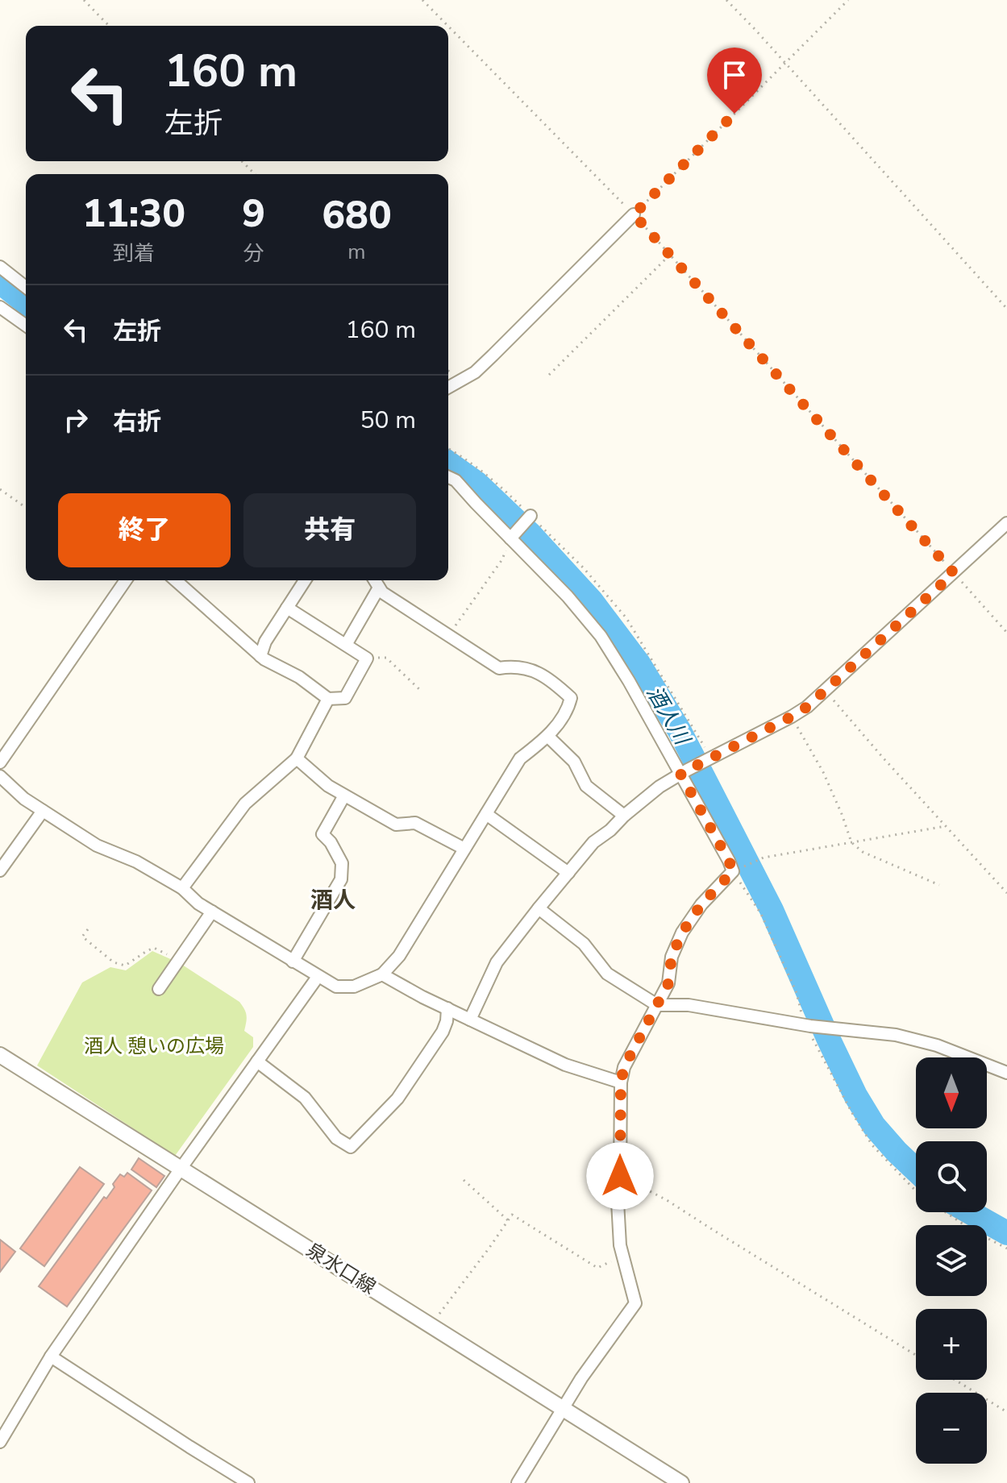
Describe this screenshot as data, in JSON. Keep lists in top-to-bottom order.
{
  "streets": {
    "main road": ["泉水口線"]
  },
  "districts": ["酒人"],
  "water": ["酒人川"],
  "parks": ["酒人 憩いの広場"],
  "north": "bottom",
  "page": {
    "turn": ["160 m", "左折"],
    "eta": [
      "11:30",
      "到着",
      "9",
      "分",
      "680",
      "m"
    ],
    "list": [
      {
        "name": "左折",
        "value": "160 m"
      },
      {
        "name": "右折",
        "value": "50 m"
      }
    ],
    "buttons": ["終了", "共有"],
    "map_buttons": ["+", "−"]
  }
}
